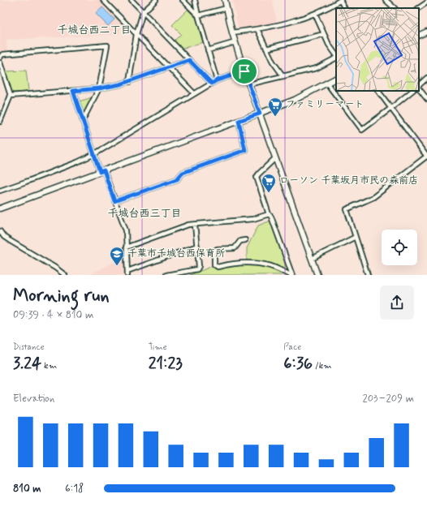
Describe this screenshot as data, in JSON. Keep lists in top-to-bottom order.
{
  "districts": ["千城台西二丁目", "千城台西三丁目"],
  "places": {
    "supermarket": ["ファミリーマート", "ローソン 千葉坂月市民の森前店"],
    "school or university": ["千葉市千城台西保育所"]
  },
  "page": {
    "heading": ["Morning run", "09:39 · 4 × 810 m"],
    "stats": [
      ["Distance", "3.24 km"],
      ["Time", "21:23"],
      ["Pace", "6:36 /km"]
    ],
    "chart": ["Elevation", "203–209 m"],
    "list": [
      {
        "name": "810 m",
        "note": "6:18"
      }
    ]
  }
}
